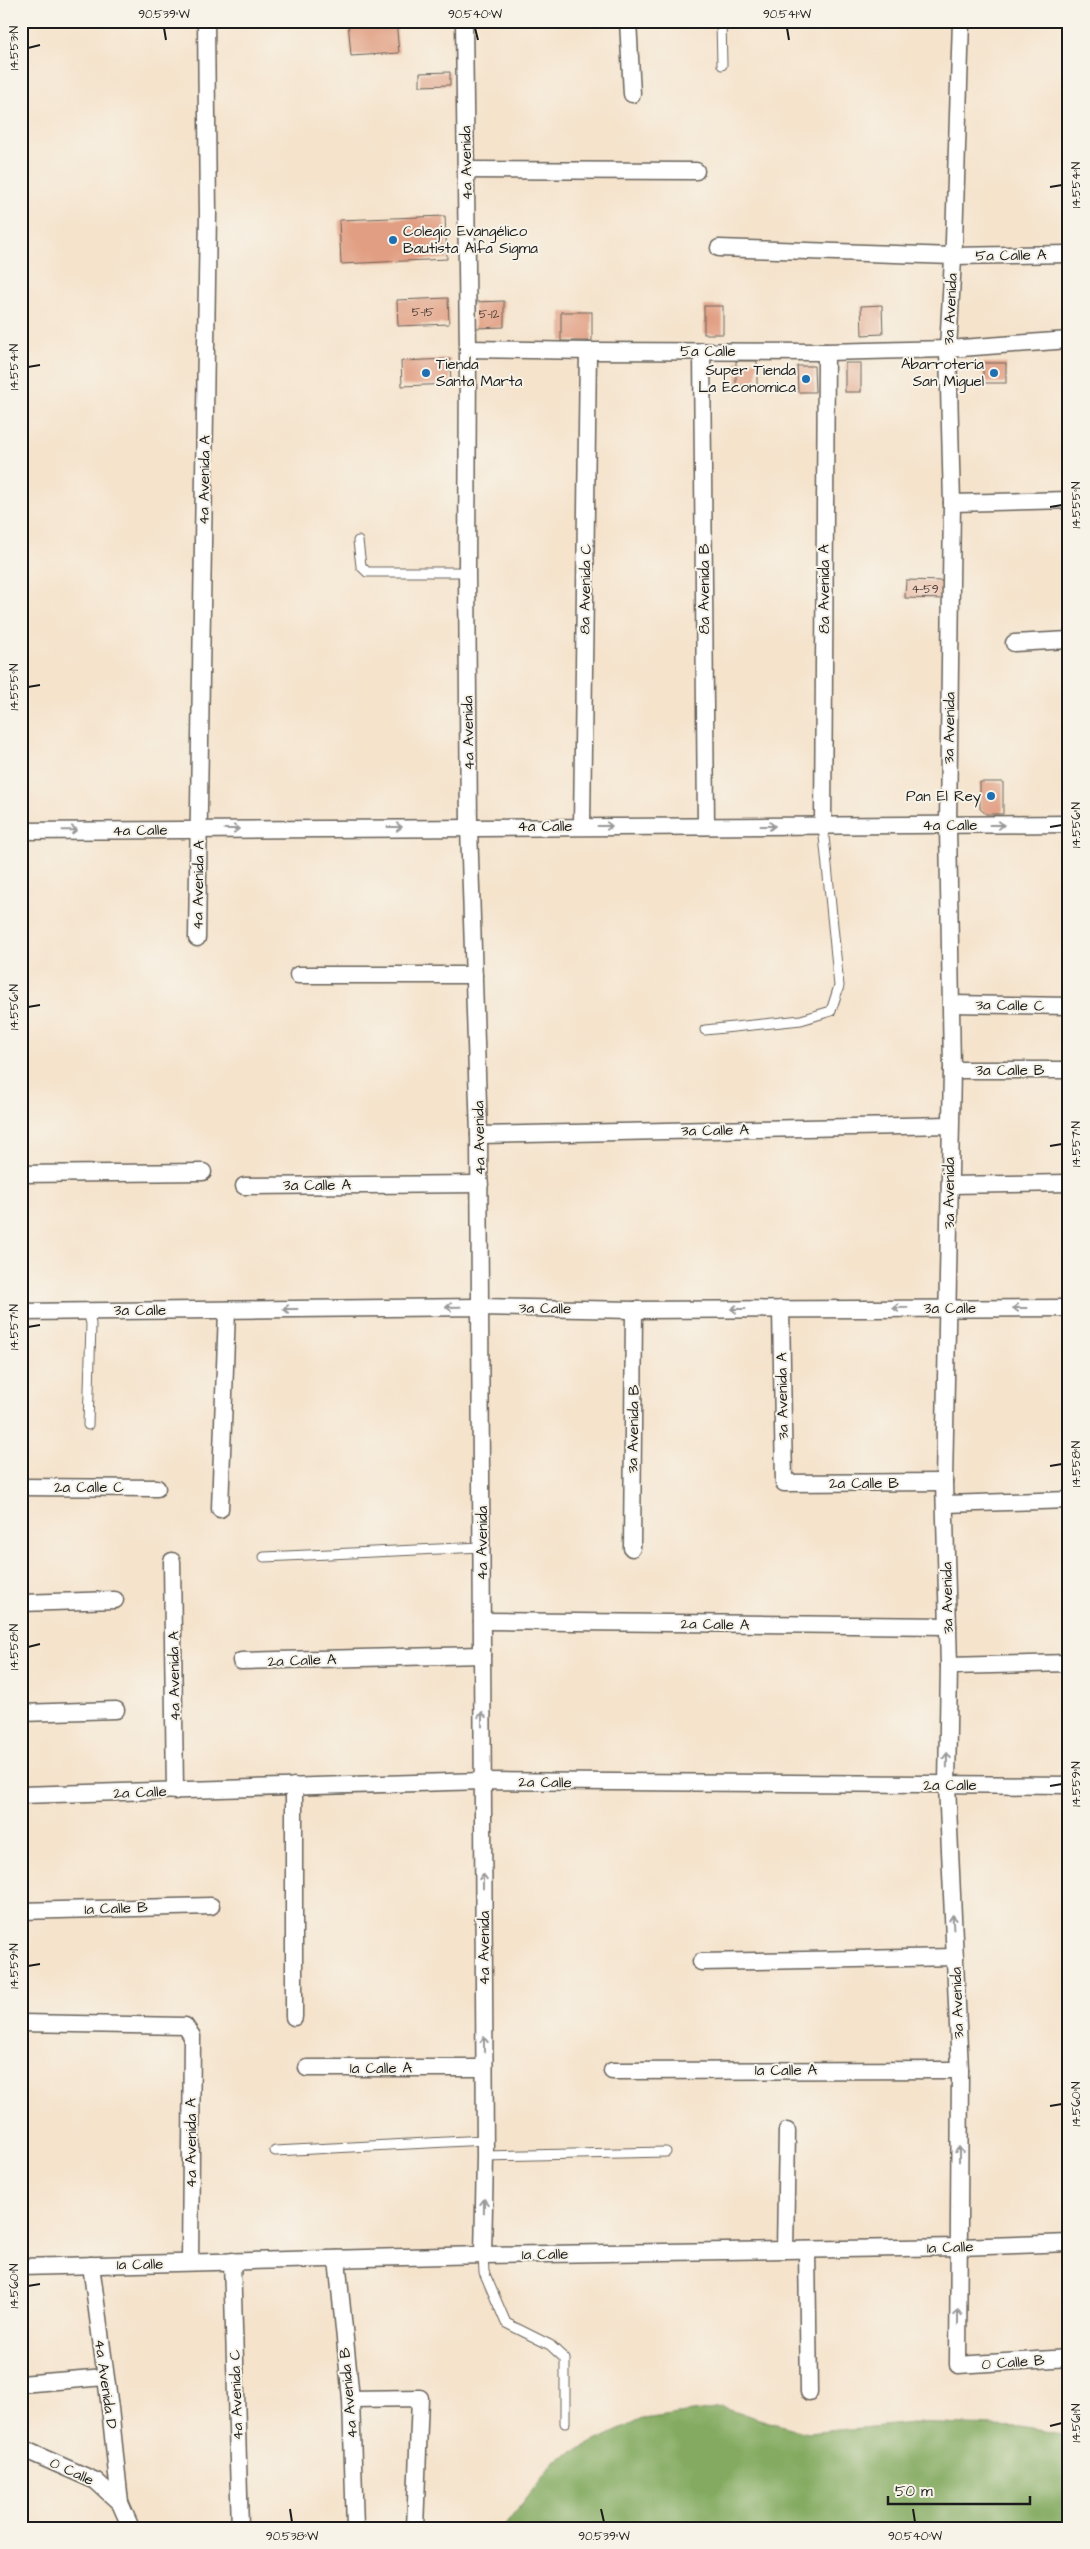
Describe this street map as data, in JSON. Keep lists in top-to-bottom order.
{
  "streets": {
    "street": [
      "4a Avenida",
      "5a Calle A",
      "3a Avenida",
      "5a Calle",
      "4a Avenida A",
      "8a Avenida C",
      "8a Avenida B",
      "8a Avenida A",
      "4a Calle",
      "3a Calle C",
      "3a Calle B",
      "3a Calle A",
      "3a Calle",
      "3a Avenida A",
      "3a Avenida B",
      "2a Calle B",
      "2a Calle C",
      "2a Calle A",
      "2a Calle",
      "1a Calle B",
      "1a Calle A",
      "1a Calle",
      "0 Calle B",
      "4a Avenida D",
      "4a Avenida B",
      "4a Avenida C",
      "0 Calle"
    ]
  },
  "crossings": [
    ["4a Avenida", "5a Calle"],
    ["4a Avenida", "4a Calle"],
    ["4a Avenida", "3a Calle A"],
    ["4a Avenida", "3a Calle"],
    ["4a Avenida", "2a Calle A"],
    ["4a Avenida", "2a Calle"],
    ["4a Avenida", "1a Calle A"],
    ["4a Avenida", "1a Calle"],
    ["5a Calle A", "3a Avenida"],
    ["3a Avenida", "5a Calle"],
    ["3a Avenida", "4a Calle"],
    ["3a Avenida", "3a Calle C"],
    ["3a Avenida", "3a Calle B"],
    ["3a Avenida", "3a Calle A"],
    ["3a Avenida", "3a Calle"],
    ["3a Avenida", "2a Calle B"],
    ["3a Avenida", "2a Calle A"],
    ["3a Avenida", "2a Calle"],
    ["3a Avenida", "1a Calle A"],
    ["3a Avenida", "1a Calle"],
    ["3a Avenida", "0 Calle B"],
    ["5a Calle", "8a Avenida C"],
    ["5a Calle", "8a Avenida B"],
    ["5a Calle", "8a Avenida A"],
    ["4a Avenida A", "4a Calle"],
    ["4a Avenida A", "2a Calle"],
    ["4a Avenida A", "1a Calle"],
    ["8a Avenida C", "4a Calle"],
    ["8a Avenida B", "4a Calle"],
    ["8a Avenida A", "4a Calle"],
    ["3a Calle", "3a Avenida A"],
    ["3a Calle", "3a Avenida B"],
    ["3a Avenida A", "2a Calle B"],
    ["1a Calle", "4a Avenida D"],
    ["1a Calle", "4a Avenida B"],
    ["1a Calle", "4a Avenida C"],
    ["4a Avenida D", "0 Calle"]
  ],
  "one_way": ["4a Calle", "3a Calle"],
  "places": [
    "Colegio Evangélico Bautista Alfa Sigma",
    "Tienda Santa Marta",
    "Abarrotería San Miguel",
    "Super Tienda La Economica",
    "Pan El Rey"
  ],
  "house_numbers": ["5-15", "5-12", "4-59"],
  "scale_bar": "50 m",
  "coordinates": [
    "90.539°W",
    "90.540°W",
    "90.541°W",
    "14.553°N",
    "14.554°N",
    "14.555°N",
    "14.556°N",
    "14.557°N",
    "14.558°N",
    "14.559°N",
    "14.560°N",
    "14.561°N",
    "90.538°W"
  ]
}
